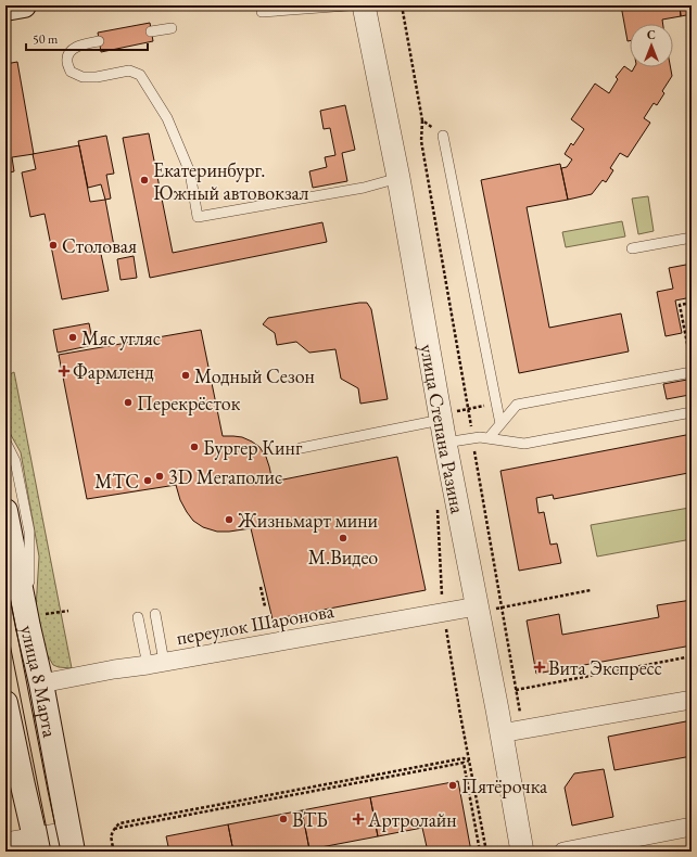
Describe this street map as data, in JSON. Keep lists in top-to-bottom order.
{
  "streets": {
    "main road": ["улица 8 Марта"],
    "street": ["улица Степана Разина", "переулок Шаронова"]
  },
  "crossings": [
    ["улица Степана Разина", "переулок Шаронова"],
    ["переулок Шаронова", "улица 8 Марта"]
  ],
  "places": {
    "other": [
      "Екатеринбург. Южный автовокзал",
      "Столовая",
      "Мяс угляс",
      "Модный Сезон",
      "Перекрёсток",
      "Бургер Кинг",
      "3D Мегаполис",
      "МТС",
      "Жизньмарт мини",
      "М.Видео",
      "Пятёрочка",
      "ВТБ"
    ],
    "health": ["Фармленд", "Вита Экспресс", "Артролайн"]
  },
  "scale_bar": "50 m",
  "north": "top"
}
